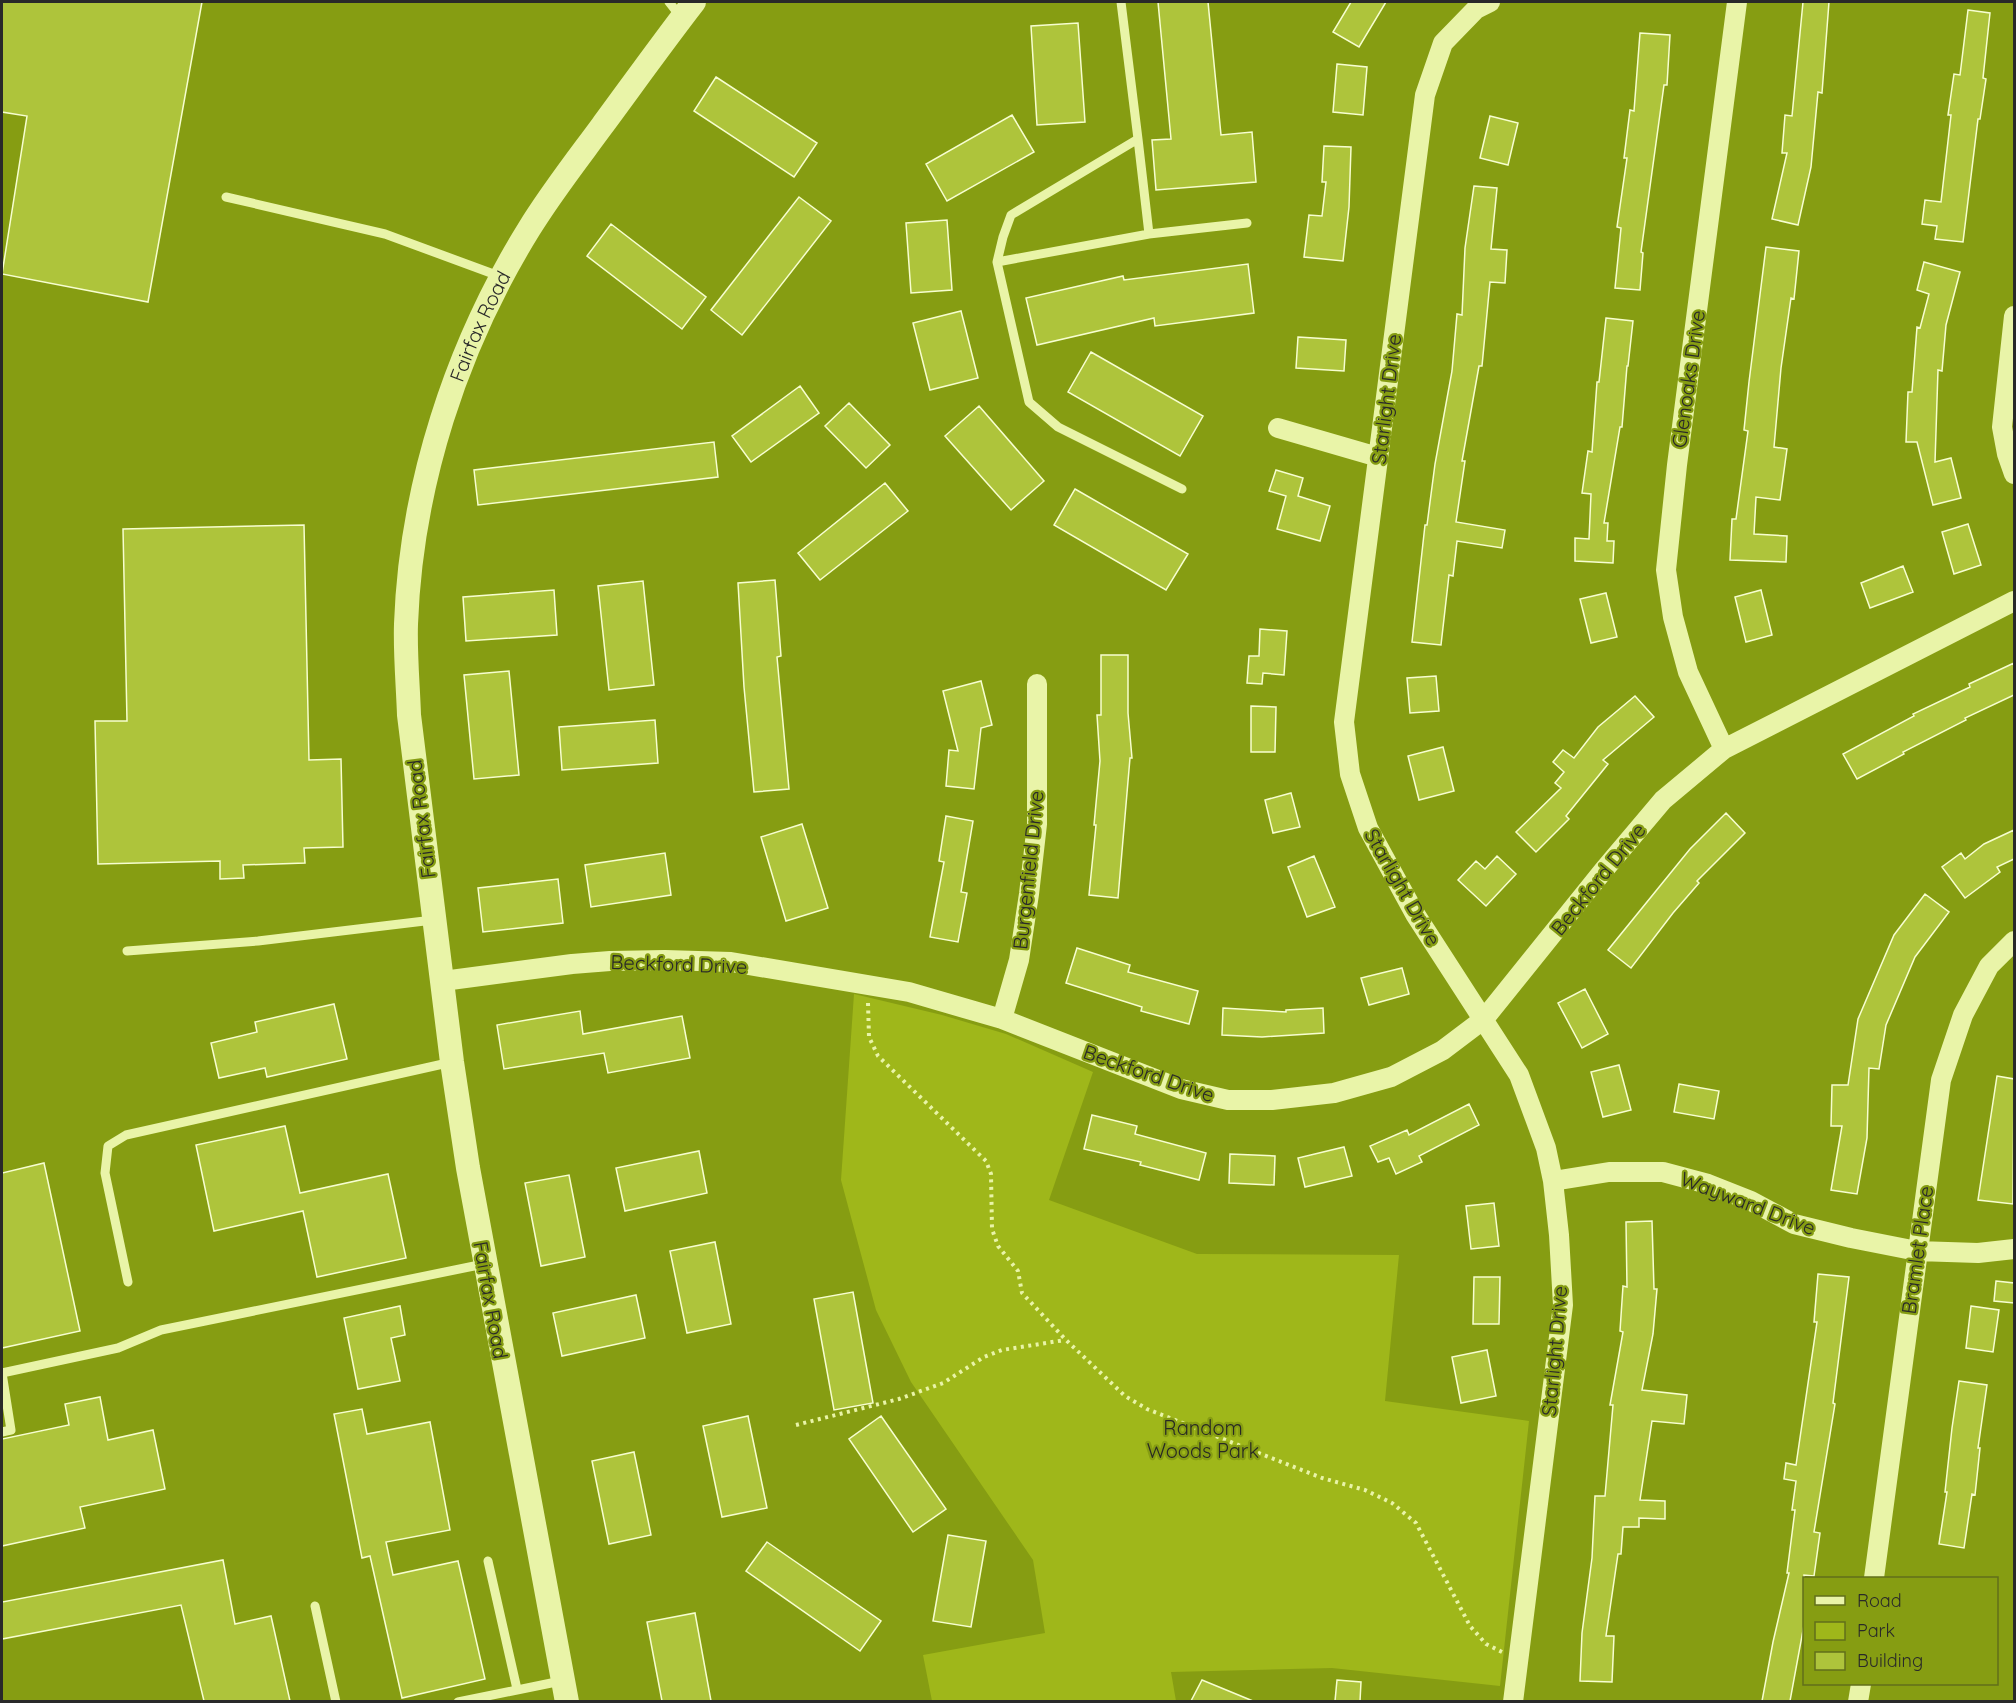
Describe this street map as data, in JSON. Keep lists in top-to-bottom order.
{
  "streets": {
    "street": [
      "Fairfax Road",
      "Glenoaks Drive",
      "Starlight Drive",
      "Burgenfield Drive",
      "Beckford Drive",
      "Wayward Drive",
      "Bramlet Place"
    ]
  },
  "crossings": [
    ["Fairfax Road", "Beckford Drive"],
    ["Glenoaks Drive", "Beckford Drive"],
    ["Starlight Drive", "Beckford Drive"],
    ["Starlight Drive", "Wayward Drive"],
    ["Burgenfield Drive", "Beckford Drive"],
    ["Wayward Drive", "Bramlet Place"]
  ],
  "parks": ["Random Woods Park"],
  "legend": ["Road", "Park", "Building"]
}
